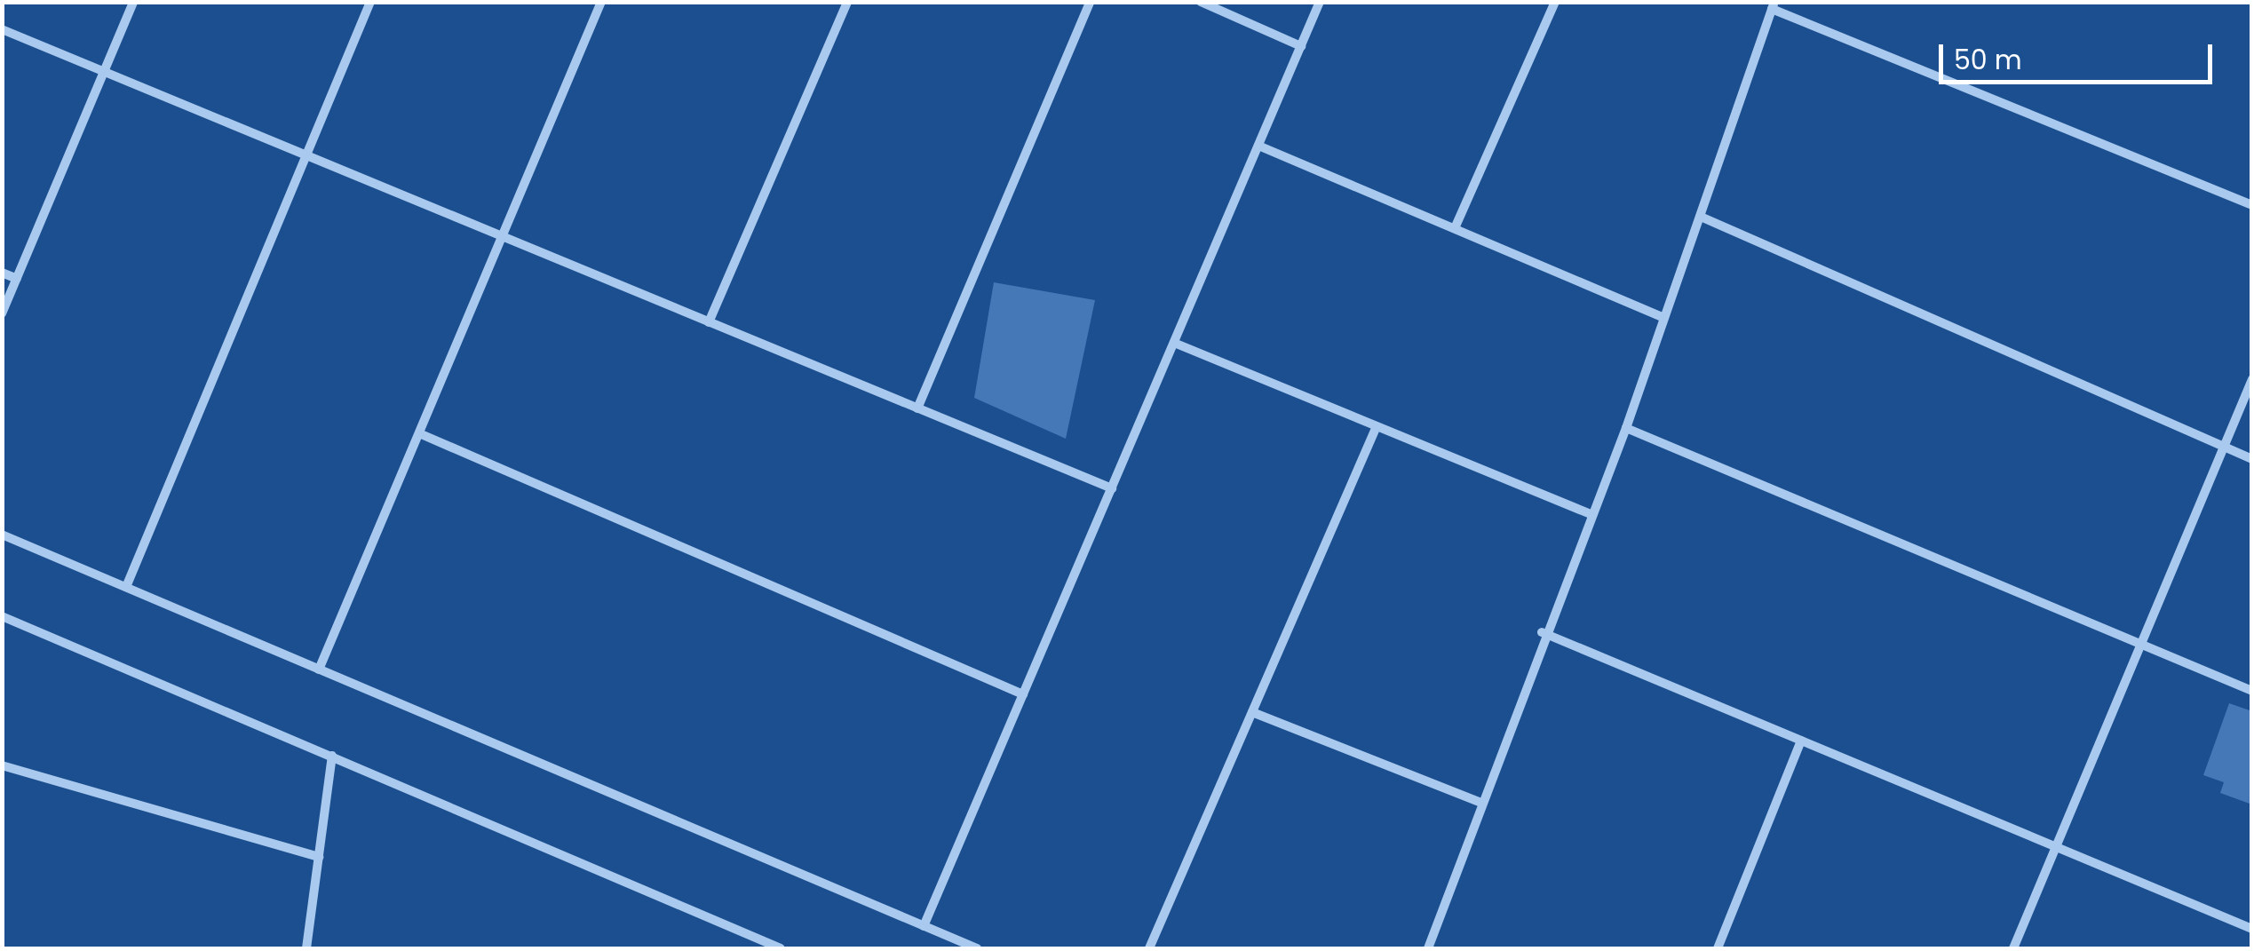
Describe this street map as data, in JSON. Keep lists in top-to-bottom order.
{
  "scale_bar": "50 m"
}
